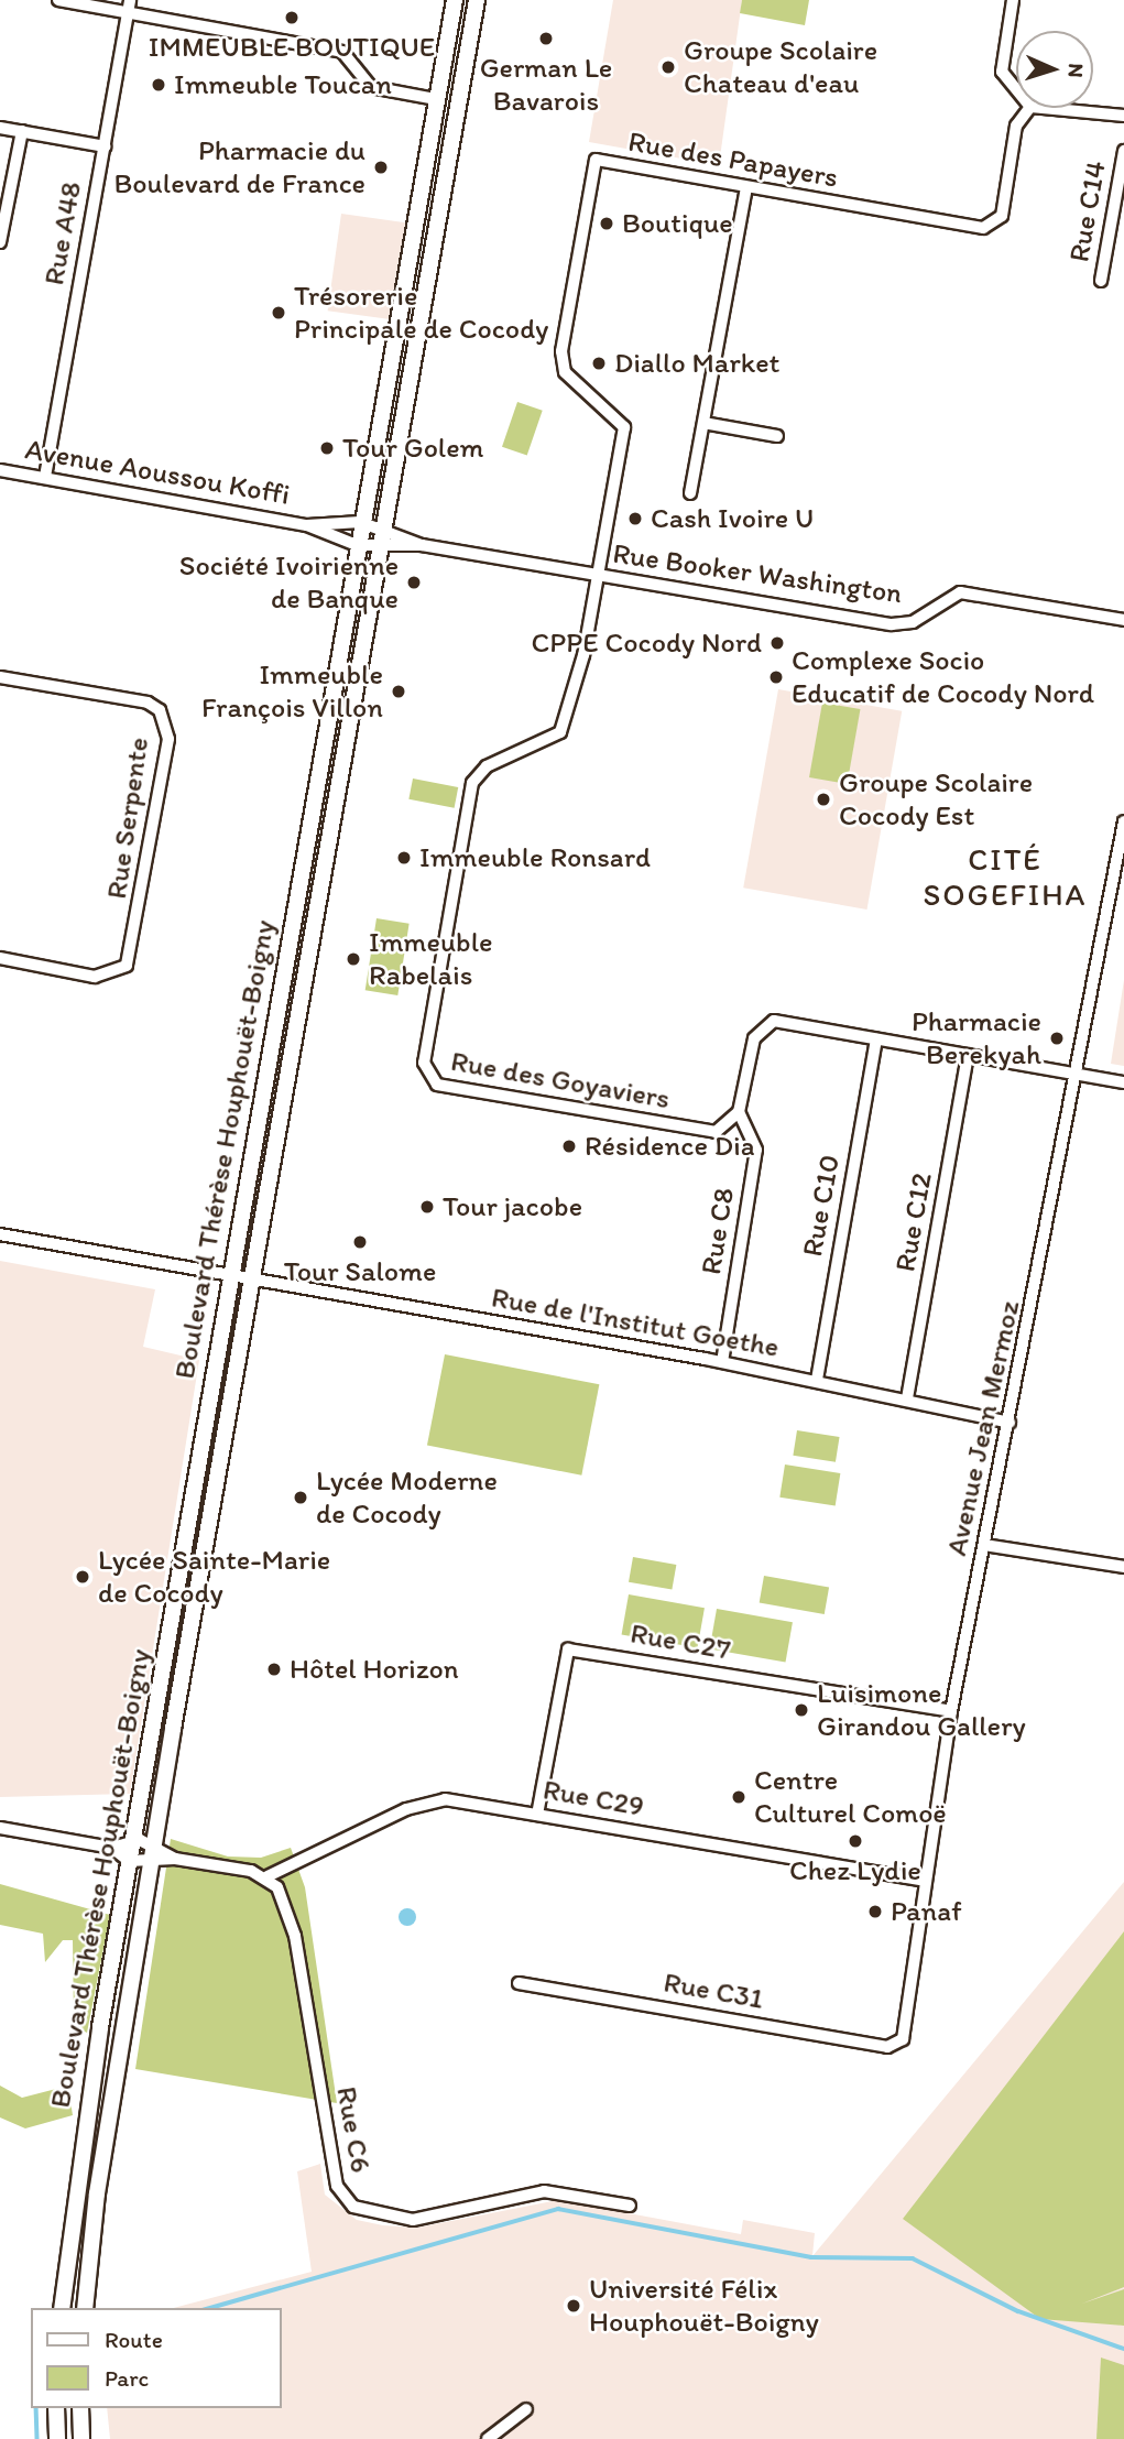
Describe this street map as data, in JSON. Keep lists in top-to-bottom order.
{
  "streets": {
    "main road": ["Boulevard Thérèse Houphouët-Boigny"],
    "street": [
      "Rue des Papayers",
      "Rue C14",
      "Rue A48",
      "Avenue Aoussou Koffi",
      "Rue Booker Washington",
      "Rue Serpente",
      "Rue des Goyaviers",
      "Rue C10",
      "Rue C12",
      "Rue C8",
      "Rue de l'Institut Goethe",
      "Avenue Jean Mermoz",
      "Rue C27",
      "Rue C29",
      "Rue C31",
      "Rue C6"
    ]
  },
  "crossings": [
    ["Rue des Papayers", "Rue Booker Washington"],
    ["Rue des Papayers", "Rue des Goyaviers"],
    ["Rue A48", "Avenue Aoussou Koffi"],
    ["Avenue Aoussou Koffi", "Rue Booker Washington"],
    ["Avenue Aoussou Koffi", "Boulevard Thérèse Houphouët-Boigny"],
    ["Rue Booker Washington", "Rue des Goyaviers"],
    ["Rue Booker Washington", "Boulevard Thérèse Houphouët-Boigny"],
    ["Rue des Goyaviers", "Rue C8"],
    ["Boulevard Thérèse Houphouët-Boigny", "Rue de l'Institut Goethe"],
    ["Rue C10", "Rue de l'Institut Goethe"],
    ["Rue C12", "Rue de l'Institut Goethe"],
    ["Rue C8", "Rue de l'Institut Goethe"],
    ["Rue de l'Institut Goethe", "Avenue Jean Mermoz"],
    ["Avenue Jean Mermoz", "Rue C27"],
    ["Avenue Jean Mermoz", "Rue C29"],
    ["Avenue Jean Mermoz", "Rue C31"],
    ["Rue C27", "Rue C29"],
    ["Rue C29", "Rue C6"]
  ],
  "districts": ["CITÉ SOGEFIHA"],
  "places": [
    "IMMEUBLE BOUTIQUE",
    "German Le Bavarois",
    "Groupe Scolaire Chateau d'eau",
    "Immeuble Toucan",
    "Pharmacie du Boulevard de France",
    "Boutique",
    "Trésorerie Principale de Cocody",
    "Diallo Market",
    "Tour Golem",
    "Cash Ivoire U",
    "Société Ivoirienne de Banque",
    "CPPE Cocody Nord",
    "Complexe Socio Educatif de Cocody Nord",
    "Immeuble François Villon",
    "Groupe Scolaire Cocody Est",
    "Immeuble Ronsard",
    "Immeuble Rabelais",
    "Pharmacie Berekyah",
    "Résidence Dia",
    "Tour jacobe",
    "Tour Salome",
    "Lycée Moderne de Cocody",
    "Lycée Sainte-Marie de Cocody",
    "Hôtel Horizon",
    "Luisimone Girandou Gallery",
    "Centre Culturel Comoë",
    "Chez Lydie",
    "Panaf",
    "Université Félix Houphouët-Boigny"
  ],
  "legend": ["Route", "Parc"],
  "north": "right"
}
